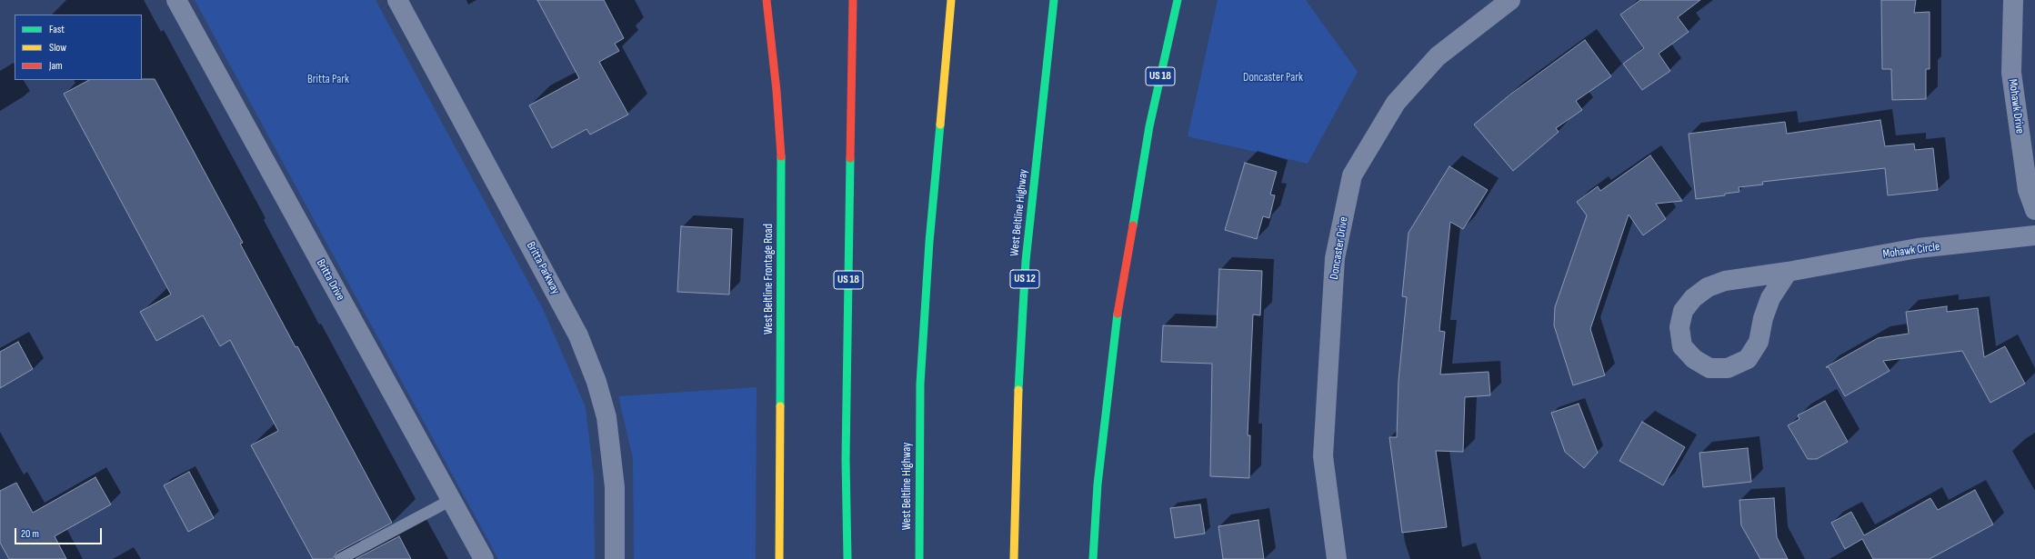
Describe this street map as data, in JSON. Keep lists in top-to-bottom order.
{
  "streets": {
    "main road": [
      "US 18",
      "West Beltline Highway",
      "West Beltline Frontage Road",
      "US 12"
    ],
    "street": [
      "Mohawk Drive",
      "Doncaster Drive",
      "Mohawk Circle",
      "Britta Parkway",
      "Britta Drive"
    ]
  },
  "parks": ["Doncaster Park", "Britta Park"],
  "legend": ["Fast", "Slow", "Jam"],
  "scale_bar": "20 m"
}
